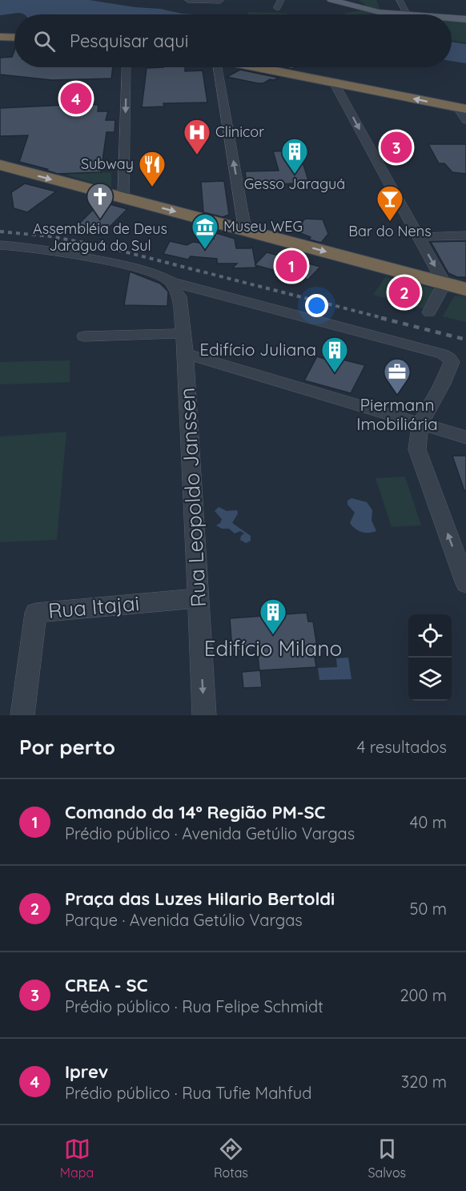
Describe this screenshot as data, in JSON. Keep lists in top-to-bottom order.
{
  "streets": {
    "street": ["Rua Leopoldo Janssen", "Rua Itajai"]
  },
  "crossings": [
    ["Rua Leopoldo Janssen", "Rua Itajai"]
  ],
  "places": {
    "hospital": ["Clinicor"],
    "building": ["Gesso Jaraguá", "Edifício Juliana", "Edifício Milano"],
    "restaurant": ["Subway"],
    "church": ["Assembléia de Deus Jaraguá do Sul"],
    "bar": ["Bar do Nens"],
    "museum": ["Museu WEG"],
    "office": ["Piermann Imobiliária"]
  },
  "page": {
    "search": "Pesquisar aqui",
    "pins": [
      "4",
      "3",
      "1",
      "2"
    ],
    "heading": ["Por perto", "4 resultados"],
    "list": [
      {
        "mark": "1",
        "name": "Comando da 14º Região PM-SC",
        "note": "Prédio público · Avenida Getúlio Vargas",
        "value": "40 m"
      },
      {
        "mark": "2",
        "name": "Praça das Luzes Hilario Bertoldi",
        "note": "Parque · Avenida Getúlio Vargas",
        "value": "50 m"
      },
      {
        "mark": "3",
        "name": "CREA - SC",
        "note": "Prédio público · Rua Felipe Schmidt",
        "value": "200 m"
      },
      {
        "mark": "4",
        "name": "Iprev",
        "note": "Prédio público · Rua Tufie Mahfud",
        "value": "320 m"
      }
    ],
    "nav": ["Mapa", "Rotas", "Salvos"]
  }
}
